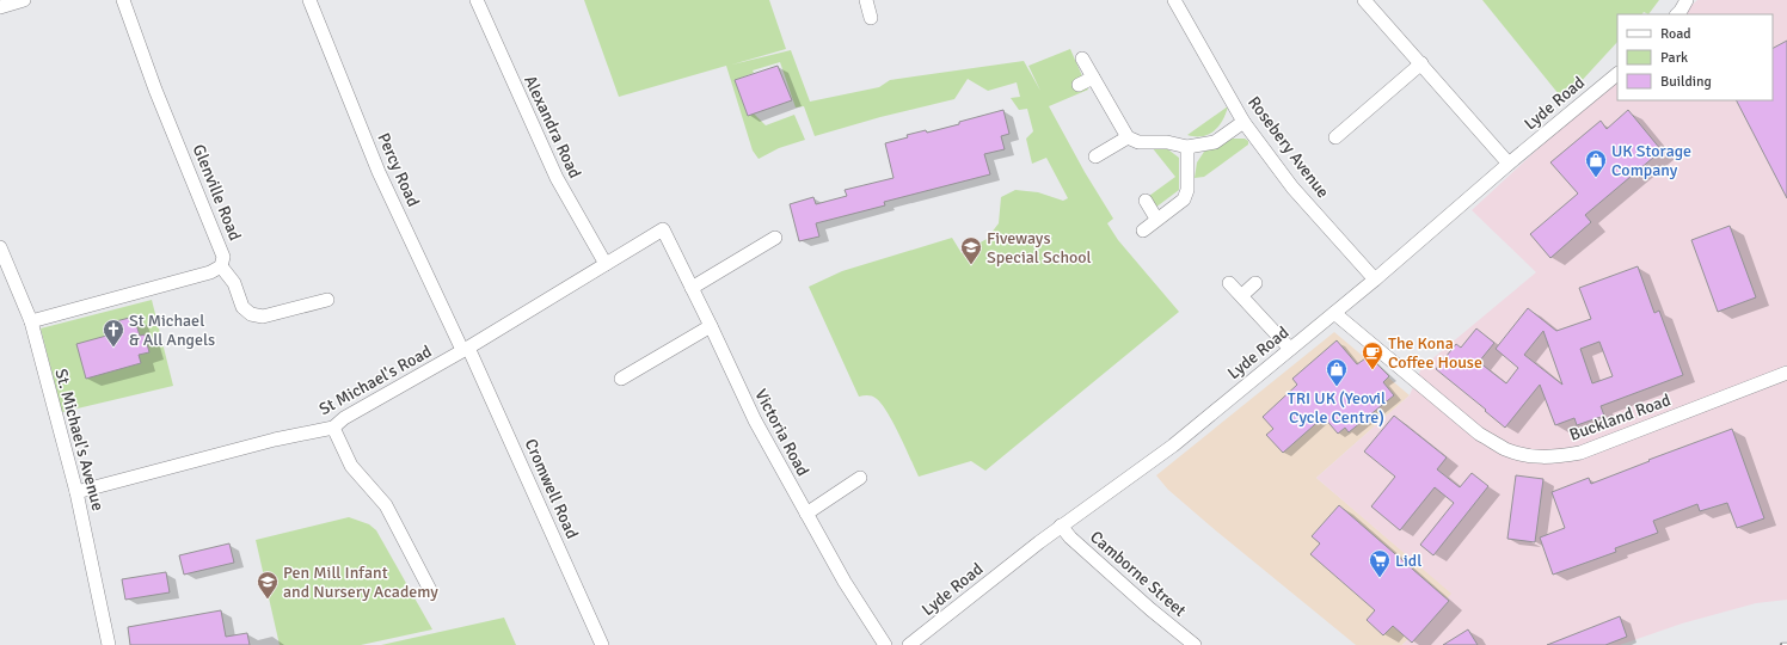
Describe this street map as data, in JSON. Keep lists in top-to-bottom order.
{
  "streets": {
    "street": [
      "Lyde Road",
      "Alexandra Road",
      "Rosebery Avenue",
      "Percy Road",
      "Glenville Road",
      "St Michael's Road",
      "Buckland Road",
      "Victoria Road",
      "St. Michael's Avenue",
      "Cromwell Road",
      "Camborne Street"
    ]
  },
  "crossings": [
    ["Lyde Road", "Rosebery Avenue"],
    ["Lyde Road", "Buckland Road"],
    ["Lyde Road", "Camborne Street"],
    ["Alexandra Road", "St Michael's Road"],
    ["Percy Road", "St Michael's Road"],
    ["Percy Road", "Cromwell Road"],
    ["Glenville Road", "St. Michael's Avenue"],
    ["St Michael's Road", "Victoria Road"],
    ["St Michael's Road", "St. Michael's Avenue"],
    ["St Michael's Road", "Cromwell Road"]
  ],
  "places": {
    "shop": ["UK Storage Company", "TRI UK (Yeovil Cycle Centre)"],
    "school or university": ["Fiveways Special School", "Pen Mill Infant and Nursery Academy"],
    "church": ["St Michael & All Angels"],
    "cafe": ["The Kona Coffee House"],
    "supermarket": ["Lidl"]
  },
  "legend": ["Road", "Park", "Building"]
}
